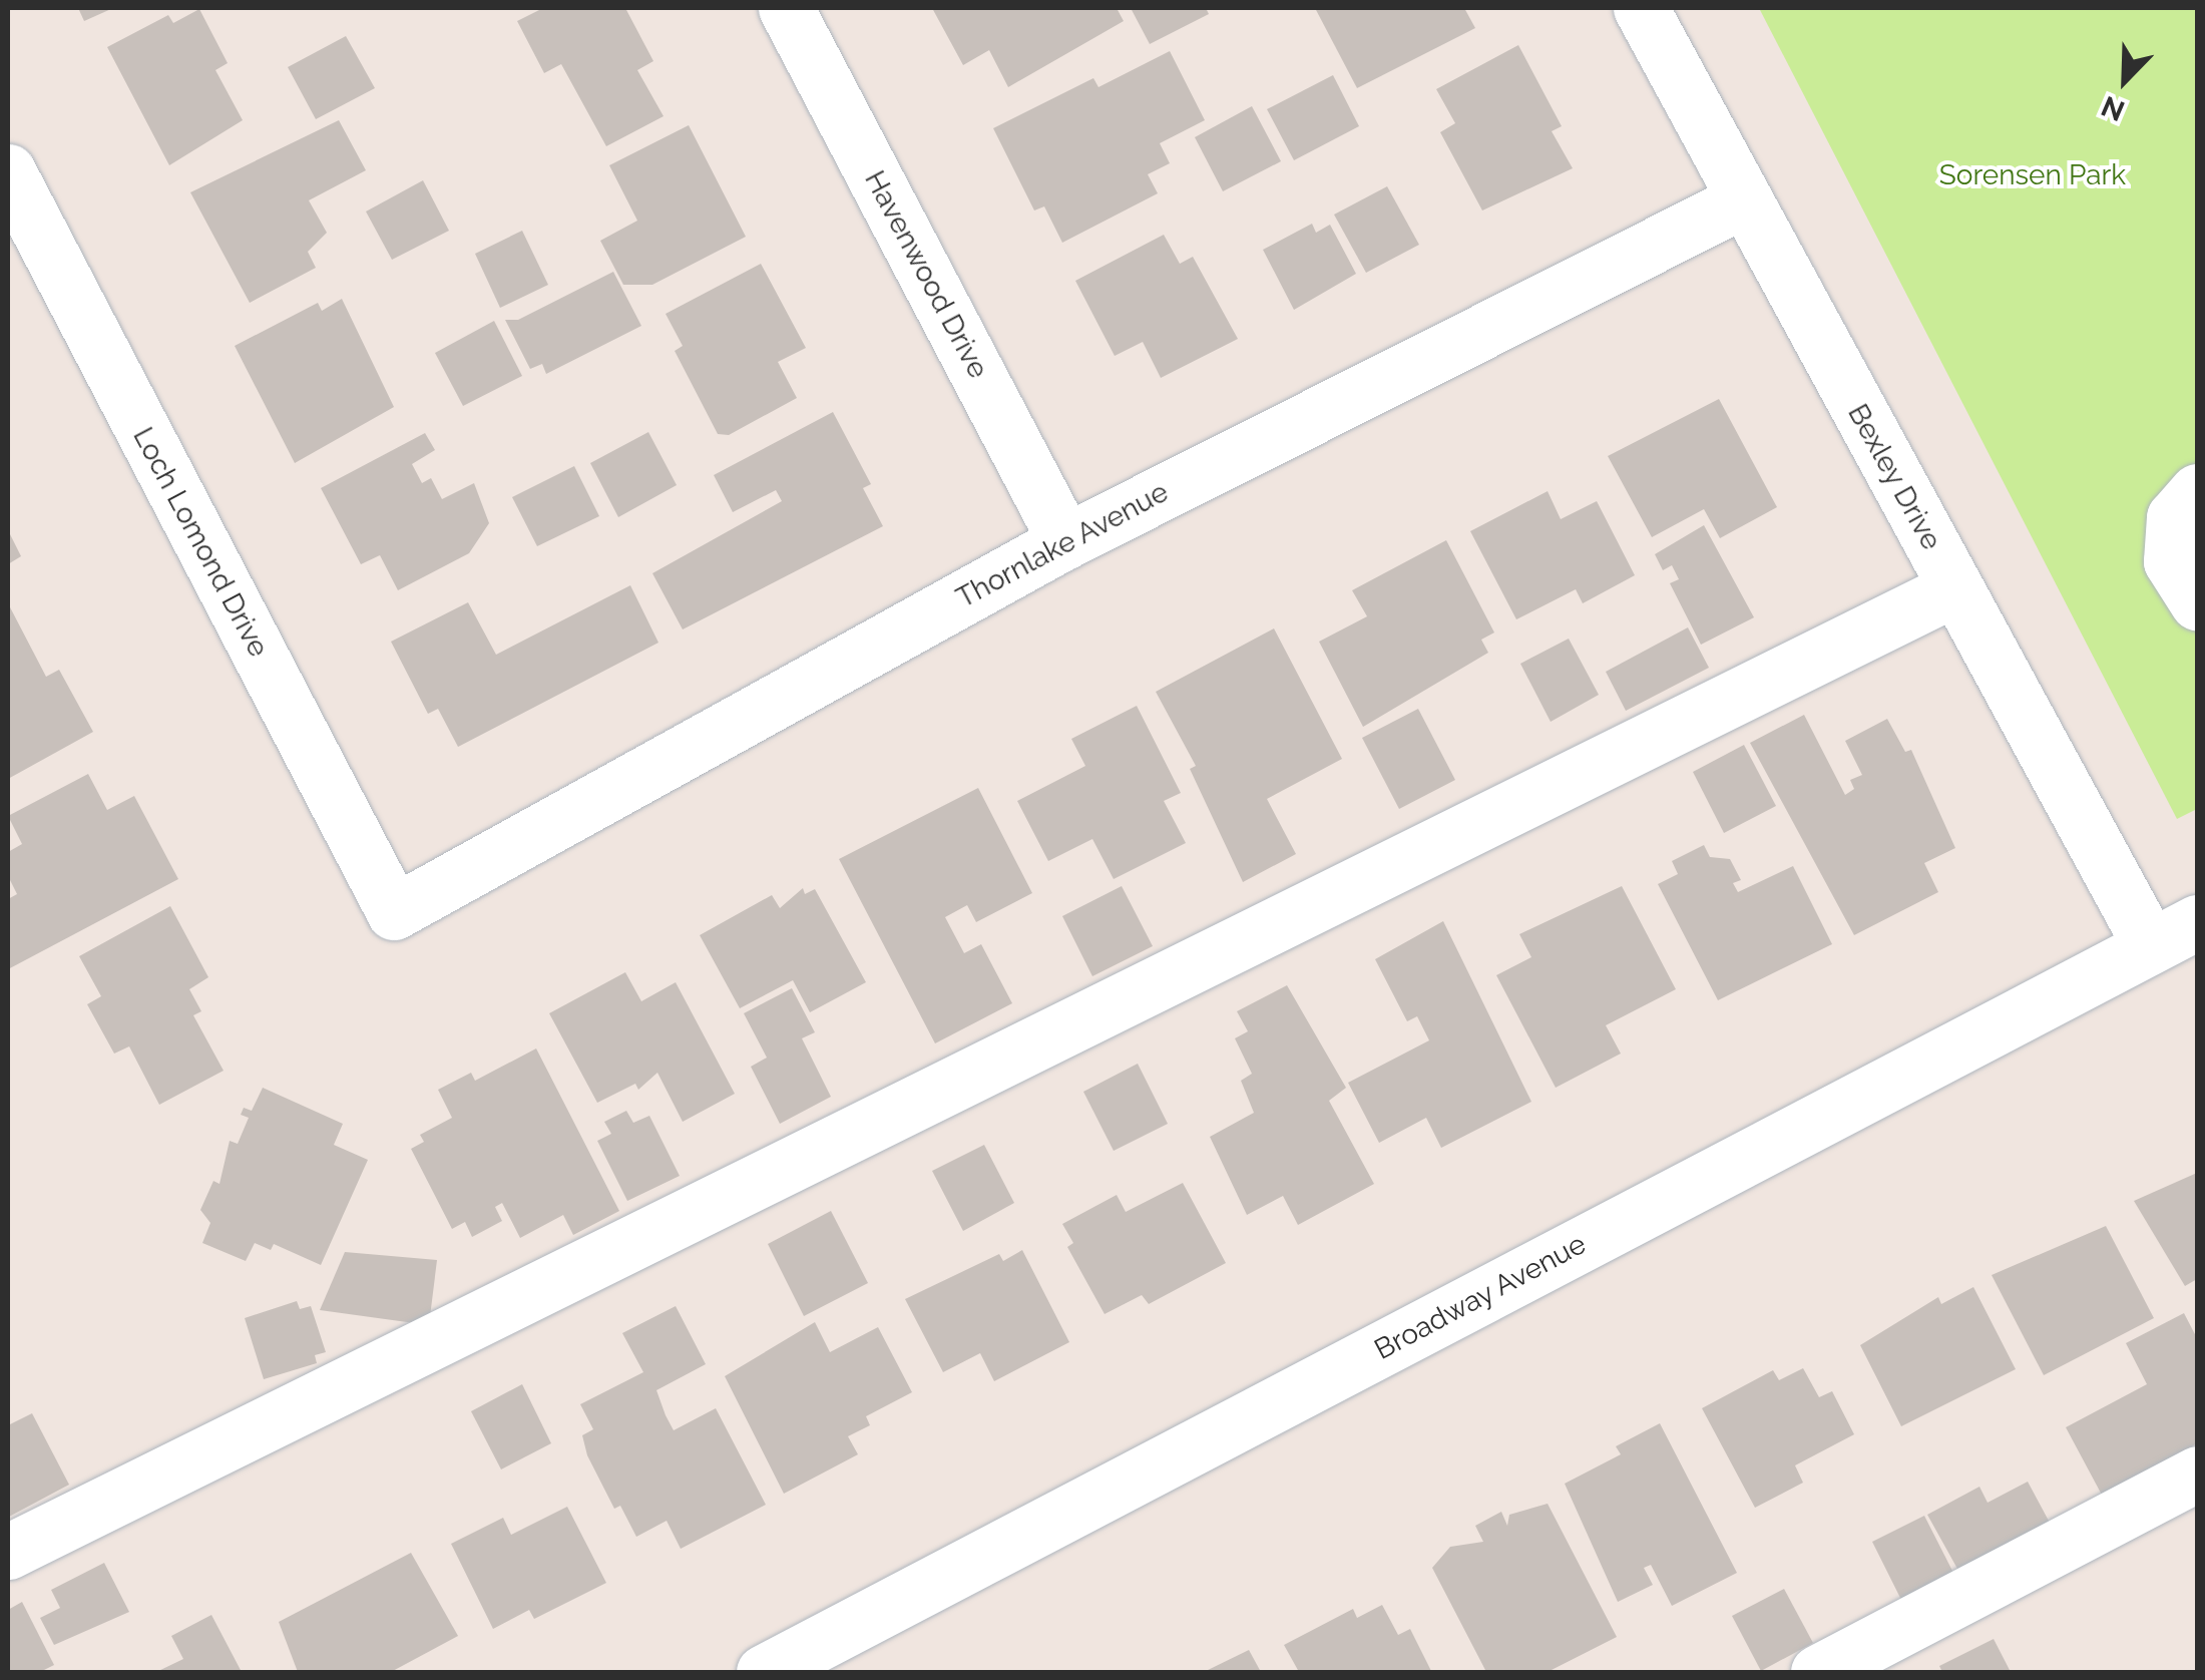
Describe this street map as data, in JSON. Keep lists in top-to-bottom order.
{
  "streets": {
    "street": [
      "Havenwood Drive",
      "Bexley Drive",
      "Loch Lomond Drive",
      "Thornlake Avenue",
      "Broadway Avenue"
    ]
  },
  "crossings": [
    ["Havenwood Drive", "Thornlake Avenue"],
    ["Bexley Drive", "Thornlake Avenue"],
    ["Bexley Drive", "Broadway Avenue"],
    ["Loch Lomond Drive", "Thornlake Avenue"]
  ],
  "parks": ["Sorensen Park"],
  "north": "bottom left"
}
